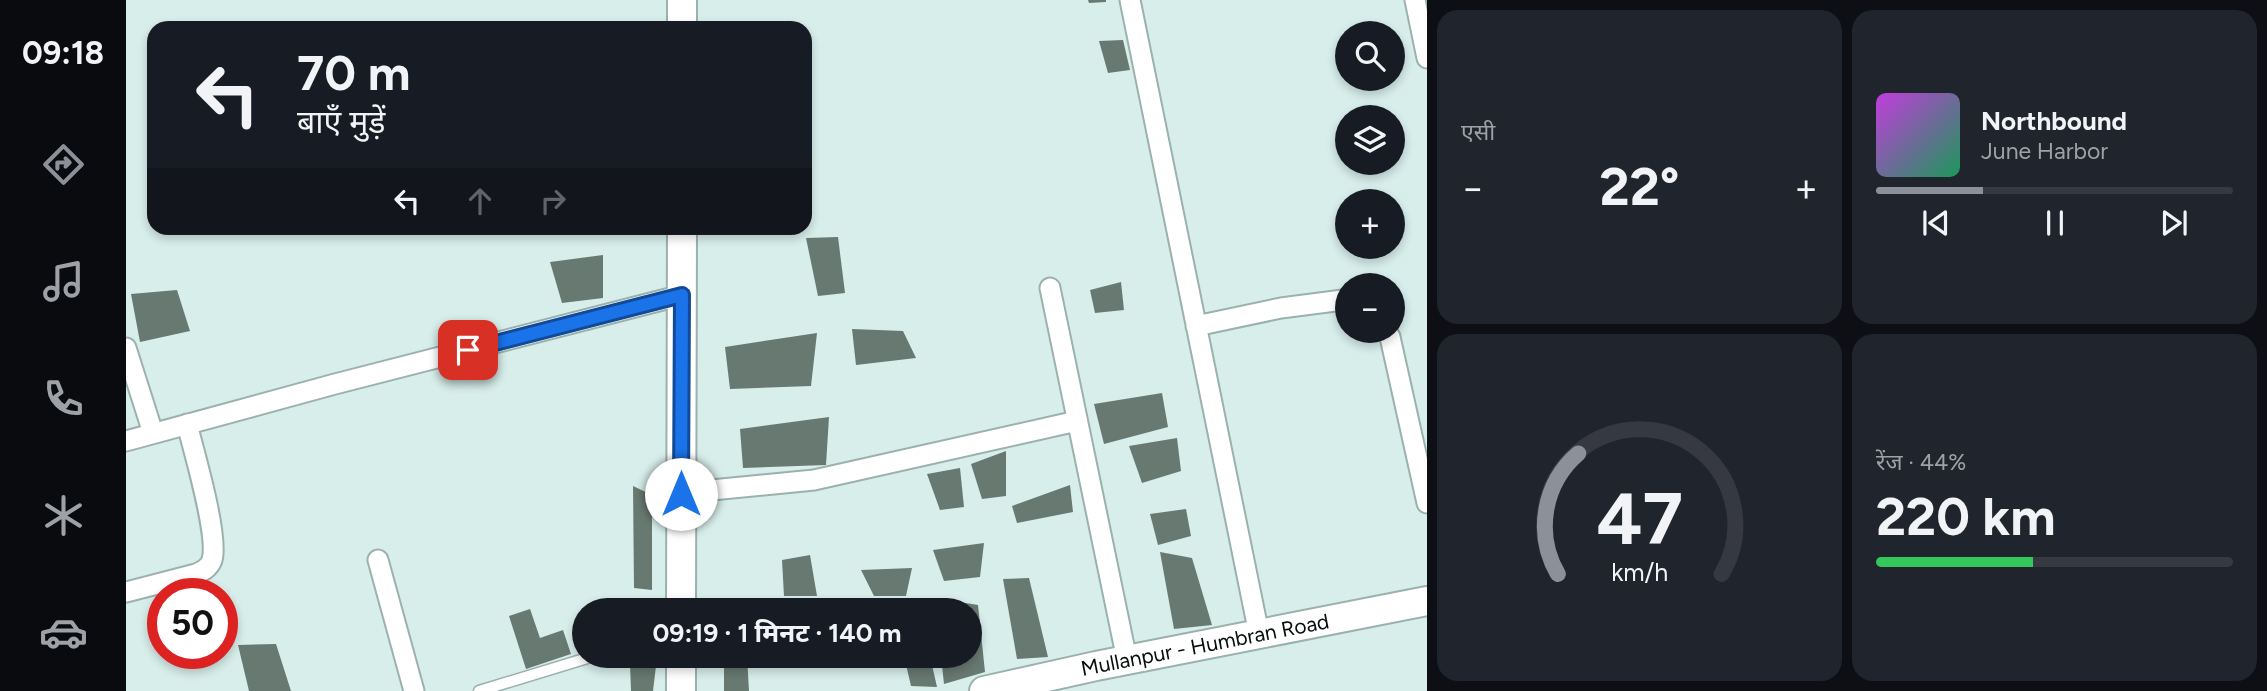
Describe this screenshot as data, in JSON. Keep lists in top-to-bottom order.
{
  "streets": {
    "main road": ["Mullanpur - Humbran Road"]
  },
  "page": {
    "tabs": "09:18",
    "tile": [
      "एसी",
      ["रेंज · 44%", "220 km"]
    ],
    "map_buttons": ["+", "−"],
    "turn": ["70 m", "बाएँ मुड़ें"],
    "song": ["Northbound", "June Harbor"],
    "heat": ["−", "22°", "+"],
    "limit": "50",
    "trip": "09:19 · 1 मिनट · 140 m",
    "gauge": ["47", "km/h"]
  }
}
